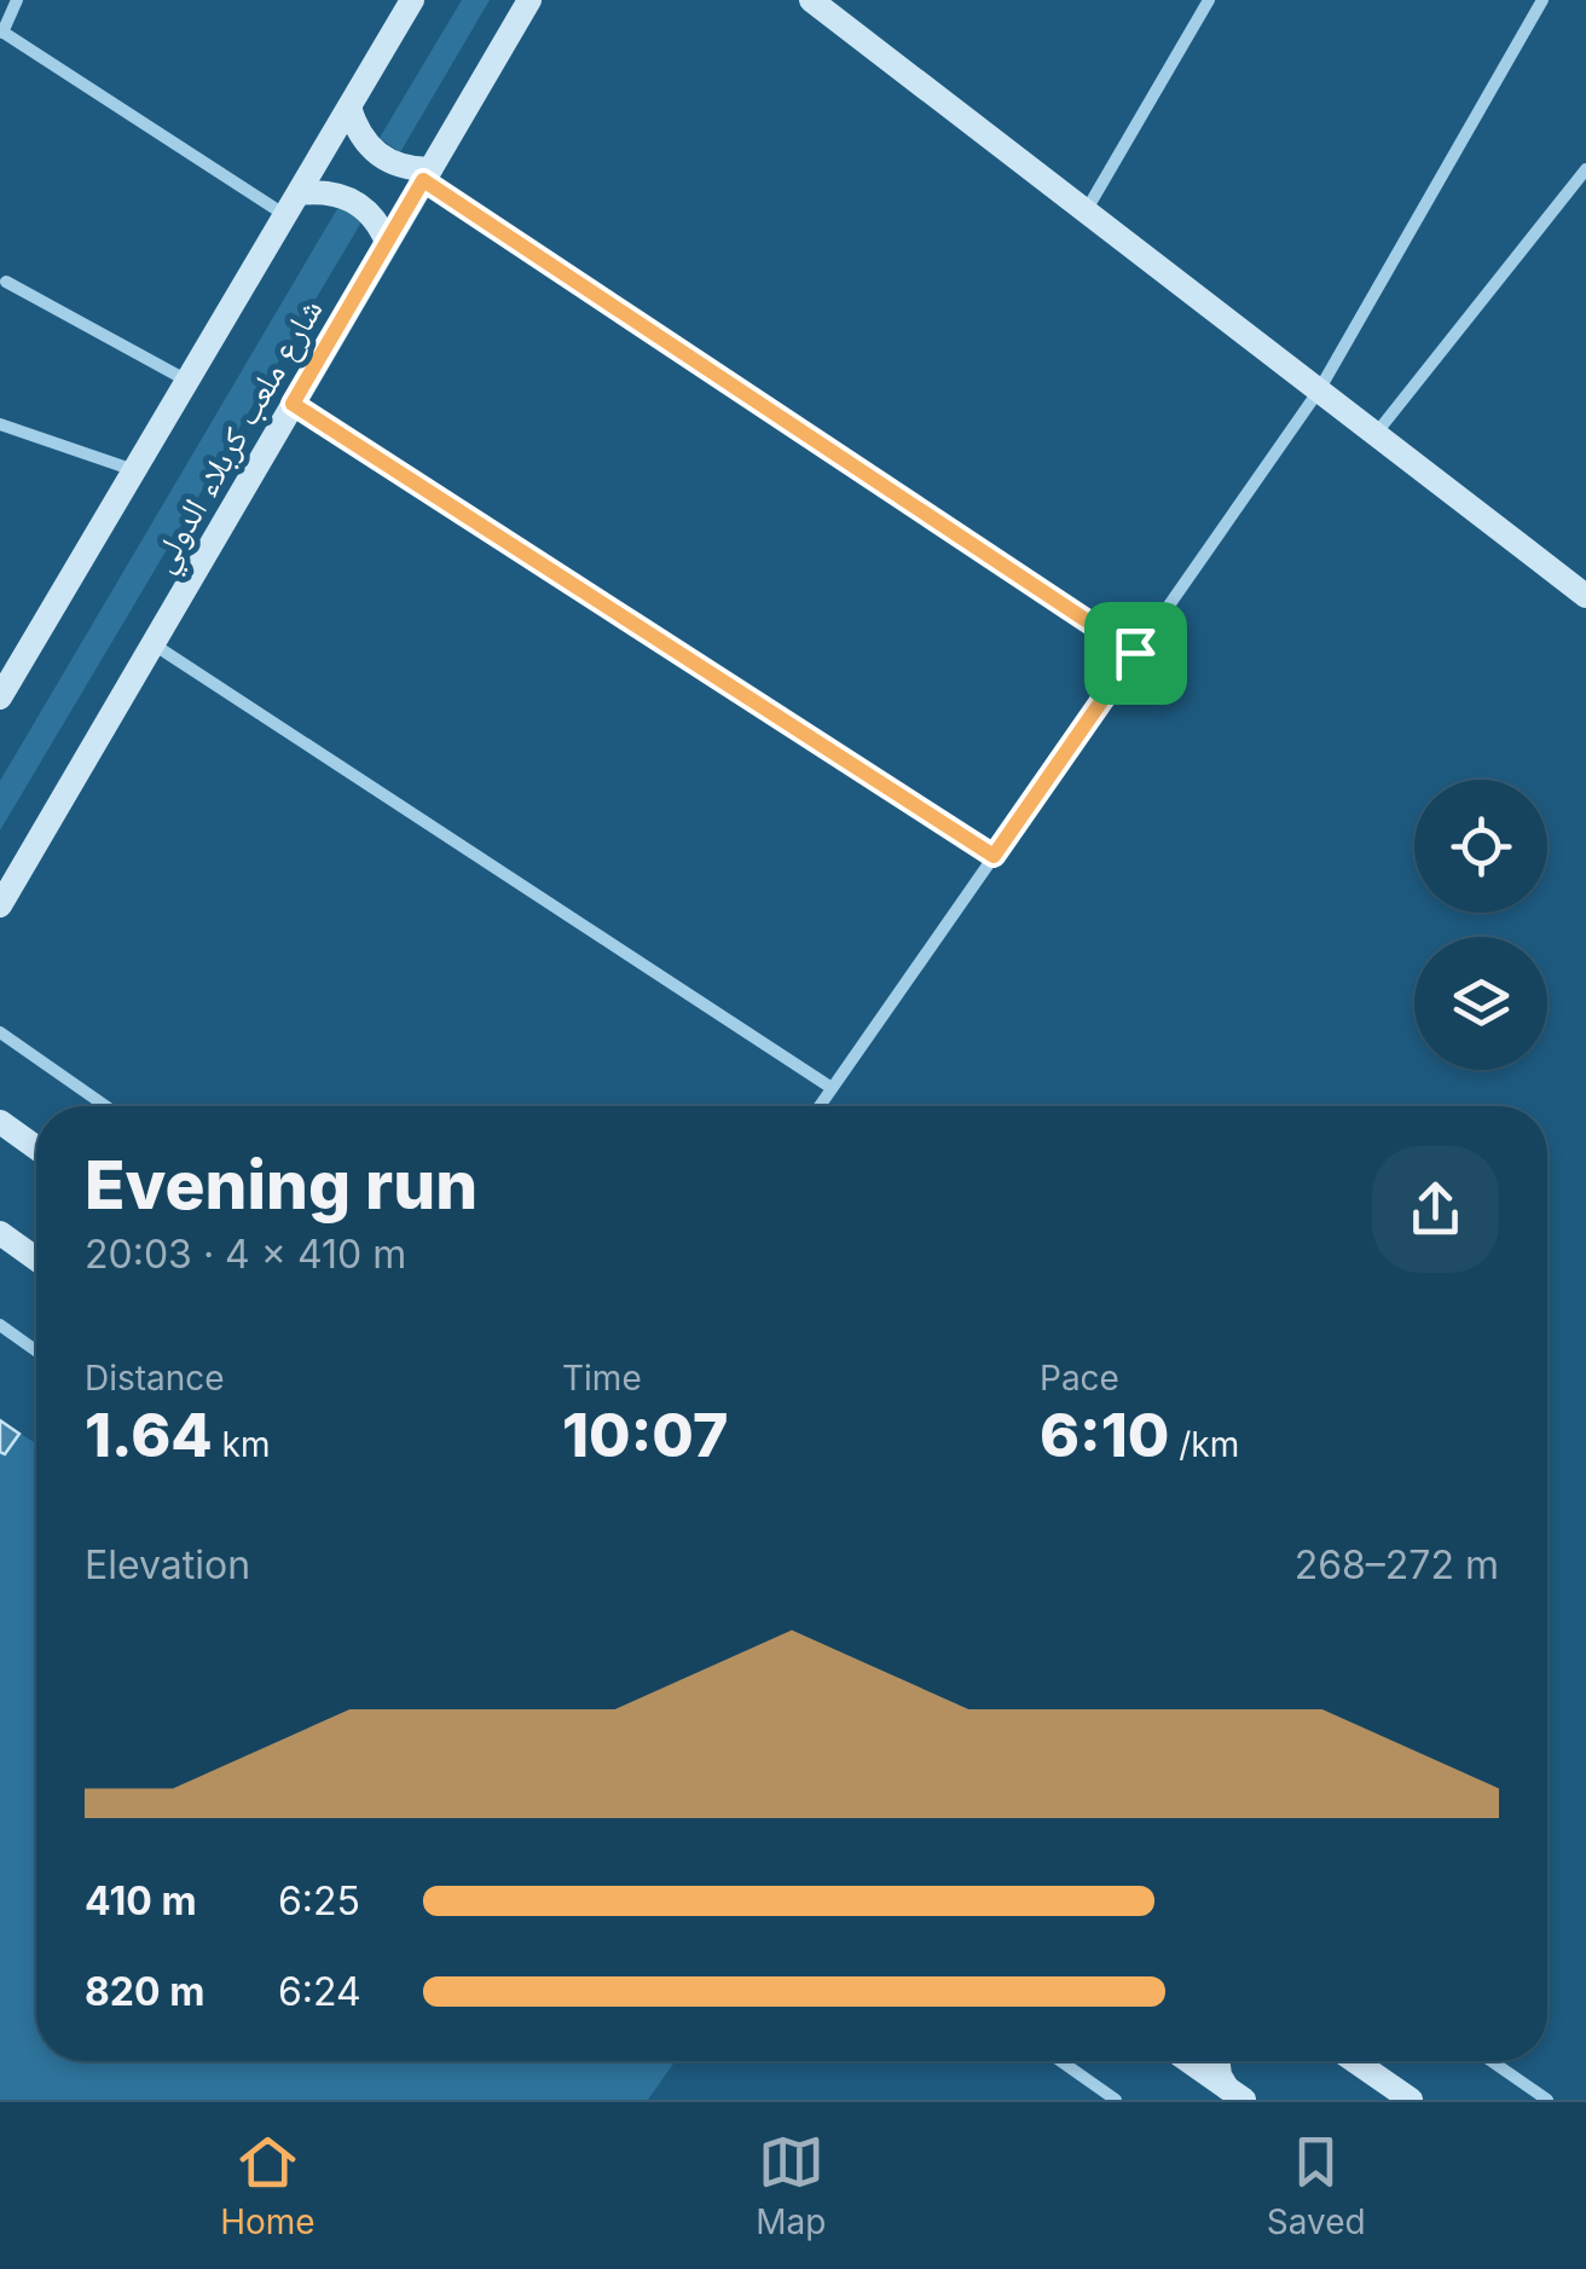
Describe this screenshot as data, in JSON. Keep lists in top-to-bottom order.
{
  "streets": {
    "main road": ["شارع ملعب كربلاء الدولي"]
  },
  "page": {
    "heading": ["Evening run", "20:03 · 4 × 410 m"],
    "stats": [
      ["Distance", "1.64 km"],
      ["Time", "10:07"],
      ["Pace", "6:10 /km"]
    ],
    "chart": ["Elevation", "268–272 m"],
    "list": [
      {
        "name": "410 m",
        "note": "6:25"
      },
      {
        "name": "820 m",
        "note": "6:24"
      }
    ],
    "tabs": ["Home", "Map", "Saved"]
  }
}
